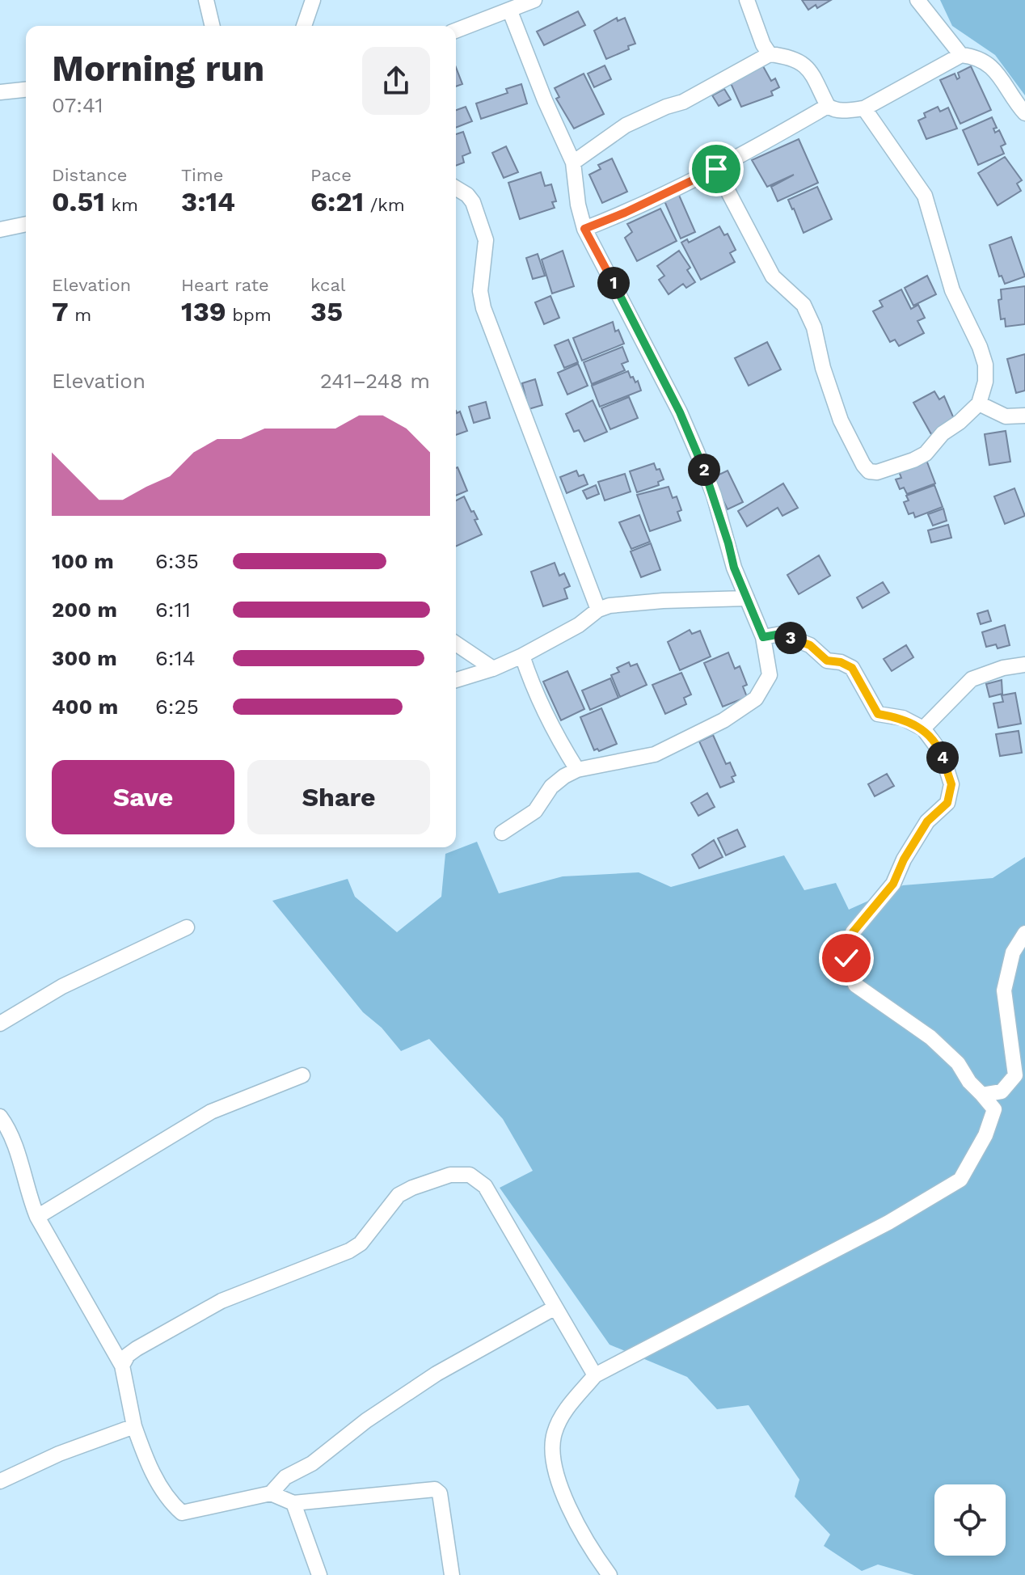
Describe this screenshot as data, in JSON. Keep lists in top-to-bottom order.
{
  "page": {
    "heading": ["Morning run", "07:41"],
    "stats": [
      ["Distance", "0.51 km"],
      ["Time", "3:14"],
      ["Pace", "6:21 /km"],
      ["Elevation", "7 m"],
      ["Heart rate", "139 bpm"],
      ["kcal", "35"]
    ],
    "pins": [
      "1",
      "2",
      "3",
      "4"
    ],
    "chart": ["Elevation", "241–248 m"],
    "list": [
      {
        "name": "100 m",
        "note": "6:35"
      },
      {
        "name": "200 m",
        "note": "6:11"
      },
      {
        "name": "300 m",
        "note": "6:14"
      },
      {
        "name": "400 m",
        "note": "6:25"
      }
    ],
    "buttons": ["Save", "Share"]
  }
}
